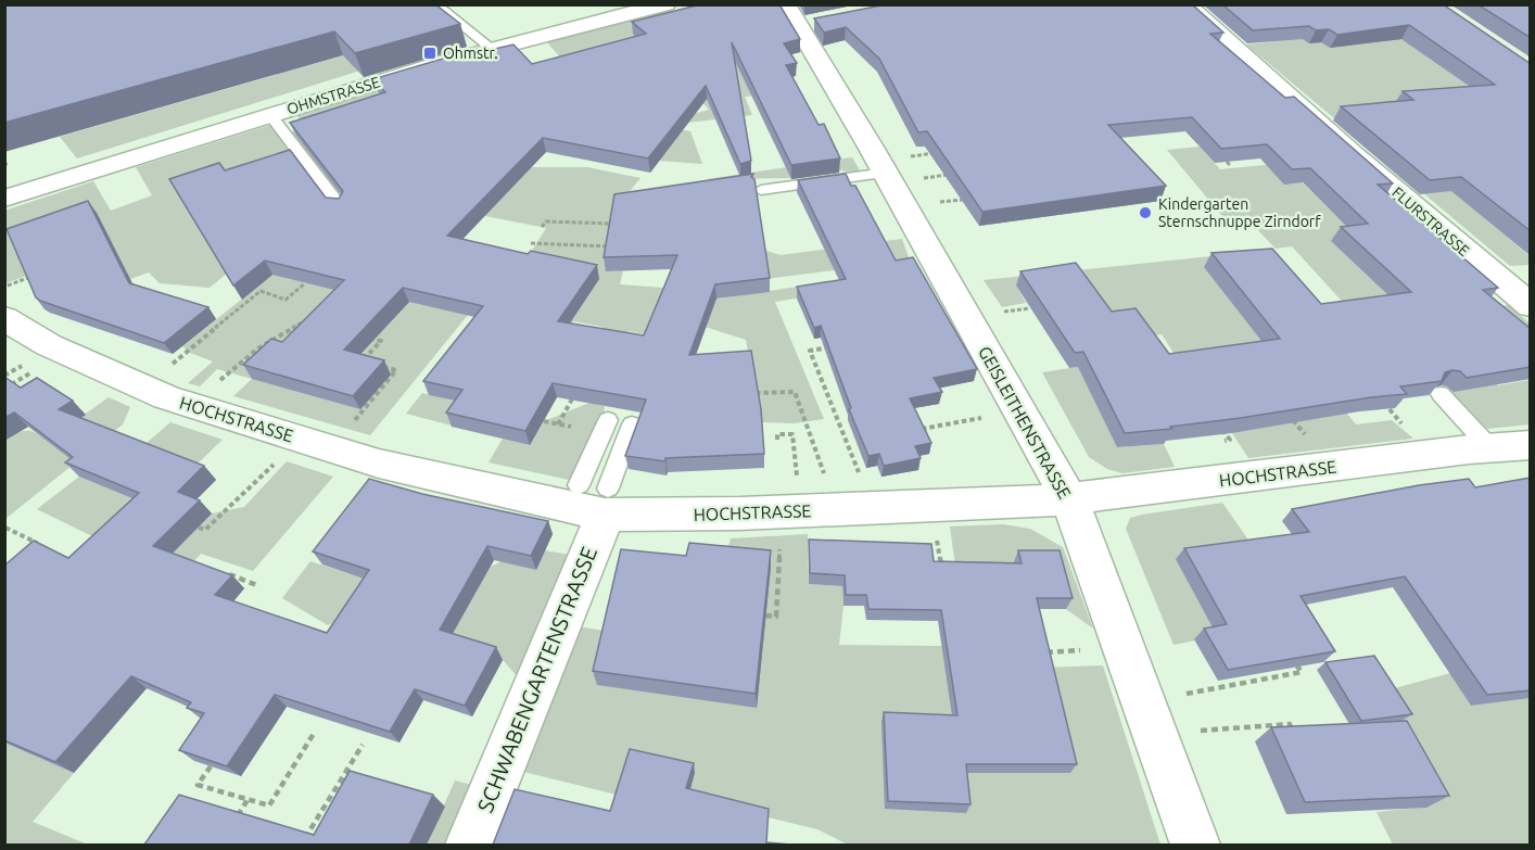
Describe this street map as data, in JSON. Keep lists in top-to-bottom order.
{
  "streets": {
    "street": [
      "OHMSTRASSE",
      "FLURSTRASSE",
      "HOCHSTRASSE",
      "GEISLEITHENSTRASSE",
      "SCHWABENGARTENSTRASSE"
    ]
  },
  "crossings": [
    ["HOCHSTRASSE", "GEISLEITHENSTRASSE"],
    ["HOCHSTRASSE", "SCHWABENGARTENSTRASSE"]
  ],
  "places": {
    "transit": ["Ohmstr."],
    "other": ["Kindergarten Sternschnuppe Zirndorf"]
  }
}
